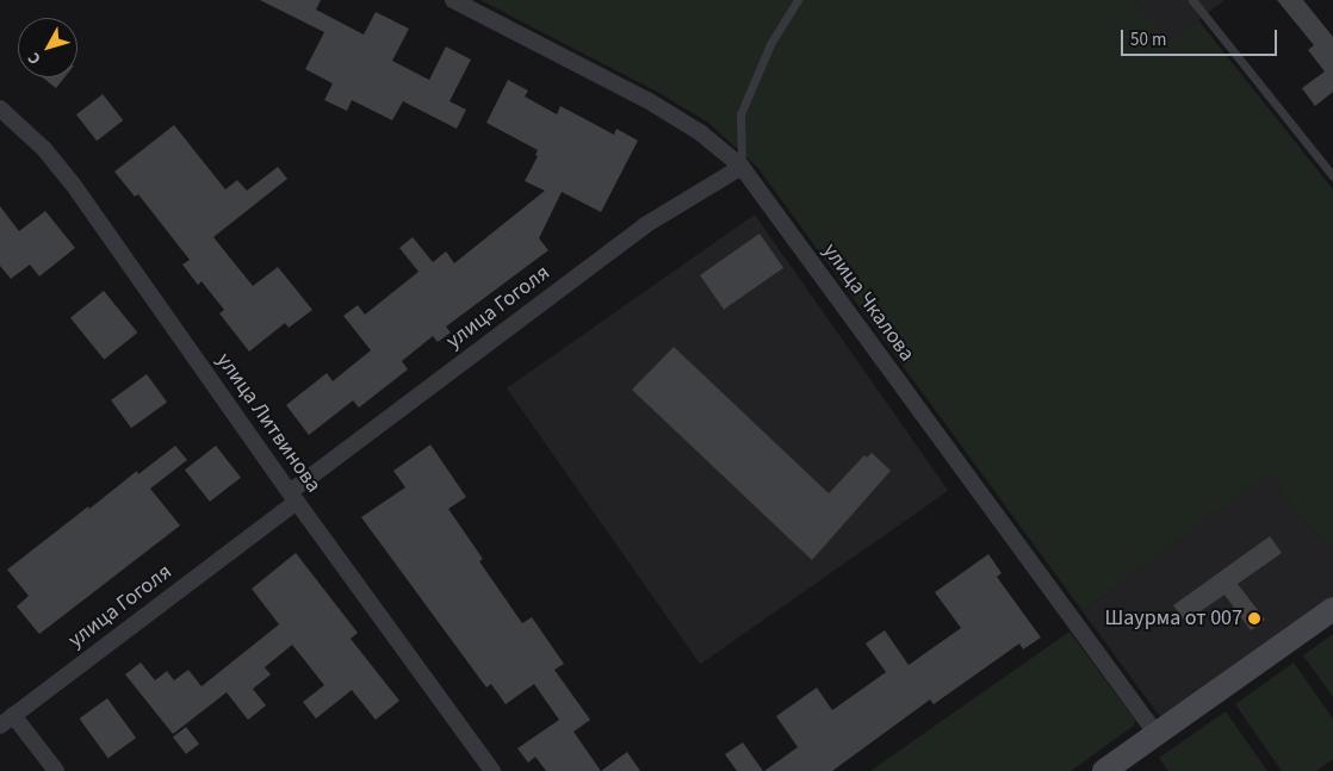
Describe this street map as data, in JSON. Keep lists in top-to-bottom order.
{
  "streets": {
    "street": ["улица Чкалова", "улица Гоголя", "улица Литвинова"]
  },
  "crossings": [
    ["улица Чкалова", "улица Гоголя"],
    ["улица Гоголя", "улица Литвинова"]
  ],
  "places": ["Шаурма от 007"],
  "scale_bar": "50 m",
  "north": "bottom left"
}
